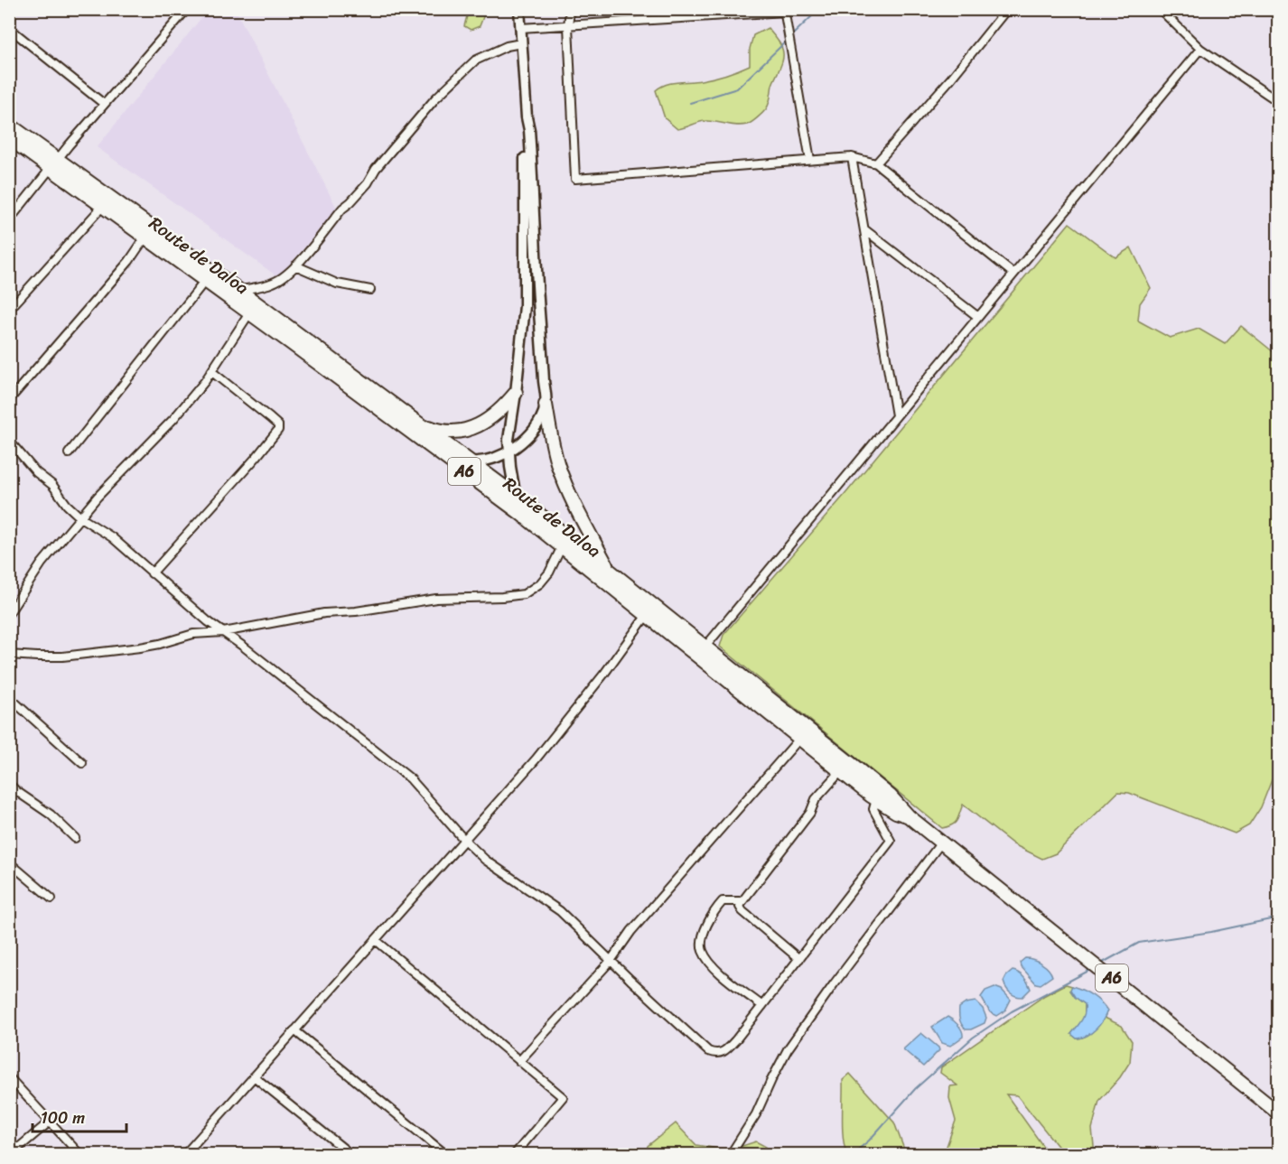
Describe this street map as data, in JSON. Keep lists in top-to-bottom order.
{
  "streets": {
    "highway": ["Route de Daloa", "A6"]
  },
  "crossings": [
    ["Route de Daloa", "A6"]
  ],
  "scale_bar": "100 m"
}
